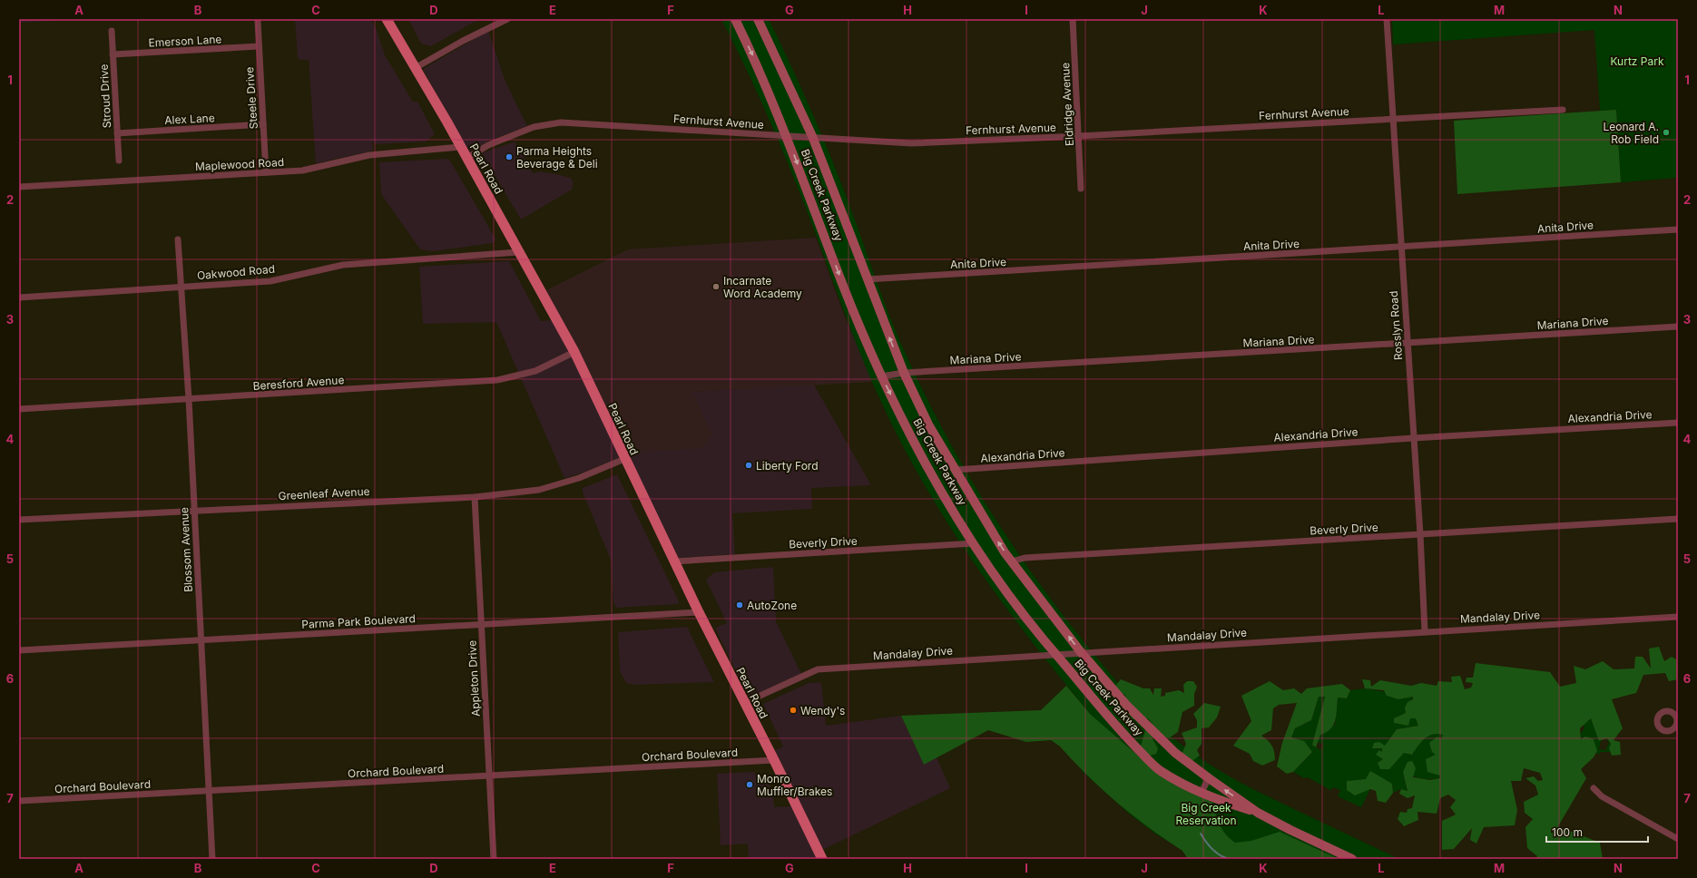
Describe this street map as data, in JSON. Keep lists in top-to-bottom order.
{
  "streets": {
    "main road": ["Pearl Road"],
    "street": [
      "Emerson Lane",
      "Stroud Drive",
      "Steele Drive",
      "Eldridge Avenue",
      "Fernhurst Avenue",
      "Alex Lane",
      "Maplewood Road",
      "Big Creek Parkway",
      "Anita Drive",
      "Oakwood Road",
      "Mariana Drive",
      "Rosslyn Road",
      "Beresford Avenue",
      "Alexandria Drive",
      "Greenleaf Avenue",
      "Beverly Drive",
      "Blossom Avenue",
      "Mandalay Drive",
      "Parma Park Boulevard",
      "Appleton Drive",
      "Orchard Boulevard"
    ]
  },
  "crossings": [
    ["Emerson Lane", "Stroud Drive"],
    ["Emerson Lane", "Steele Drive"],
    ["Stroud Drive", "Alex Lane"],
    ["Steele Drive", "Alex Lane"],
    ["Steele Drive", "Maplewood Road"],
    ["Eldridge Avenue", "Fernhurst Avenue"],
    ["Fernhurst Avenue", "Pearl Road"],
    ["Fernhurst Avenue", "Big Creek Parkway"],
    ["Fernhurst Avenue", "Rosslyn Road"],
    ["Maplewood Road", "Pearl Road"],
    ["Pearl Road", "Oakwood Road"],
    ["Pearl Road", "Beresford Avenue"],
    ["Pearl Road", "Greenleaf Avenue"],
    ["Pearl Road", "Beverly Drive"],
    ["Pearl Road", "Mandalay Drive"],
    ["Pearl Road", "Parma Park Boulevard"],
    ["Pearl Road", "Orchard Boulevard"],
    ["Big Creek Parkway", "Anita Drive"],
    ["Big Creek Parkway", "Mariana Drive"],
    ["Big Creek Parkway", "Alexandria Drive"],
    ["Big Creek Parkway", "Beverly Drive"],
    ["Big Creek Parkway", "Mandalay Drive"],
    ["Anita Drive", "Rosslyn Road"],
    ["Oakwood Road", "Blossom Avenue"],
    ["Mariana Drive", "Rosslyn Road"],
    ["Rosslyn Road", "Alexandria Drive"],
    ["Rosslyn Road", "Beverly Drive"],
    ["Rosslyn Road", "Mandalay Drive"],
    ["Beresford Avenue", "Blossom Avenue"],
    ["Greenleaf Avenue", "Blossom Avenue"],
    ["Greenleaf Avenue", "Appleton Drive"],
    ["Blossom Avenue", "Parma Park Boulevard"],
    ["Blossom Avenue", "Orchard Boulevard"],
    ["Parma Park Boulevard", "Appleton Drive"],
    ["Appleton Drive", "Orchard Boulevard"]
  ],
  "parks": ["Kurtz Park", "Big Creek Reservation"],
  "places": [
    "Leonard A. Rob Field",
    "Parma Heights Beverage & Deli",
    "Incarnate Word Academy",
    "Liberty Ford",
    "AutoZone",
    "Wendy's",
    "Monro Muffler/Brakes"
  ],
  "scale_bar": "100 m",
  "grid": {
    "columns": [
      "A",
      "B",
      "C",
      "D",
      "E",
      "F",
      "G",
      "H",
      "I",
      "J",
      "K",
      "L",
      "M",
      "N"
    ],
    "rows": [
      "1",
      "2",
      "3",
      "4",
      "5",
      "6",
      "7"
    ]
  }
}
